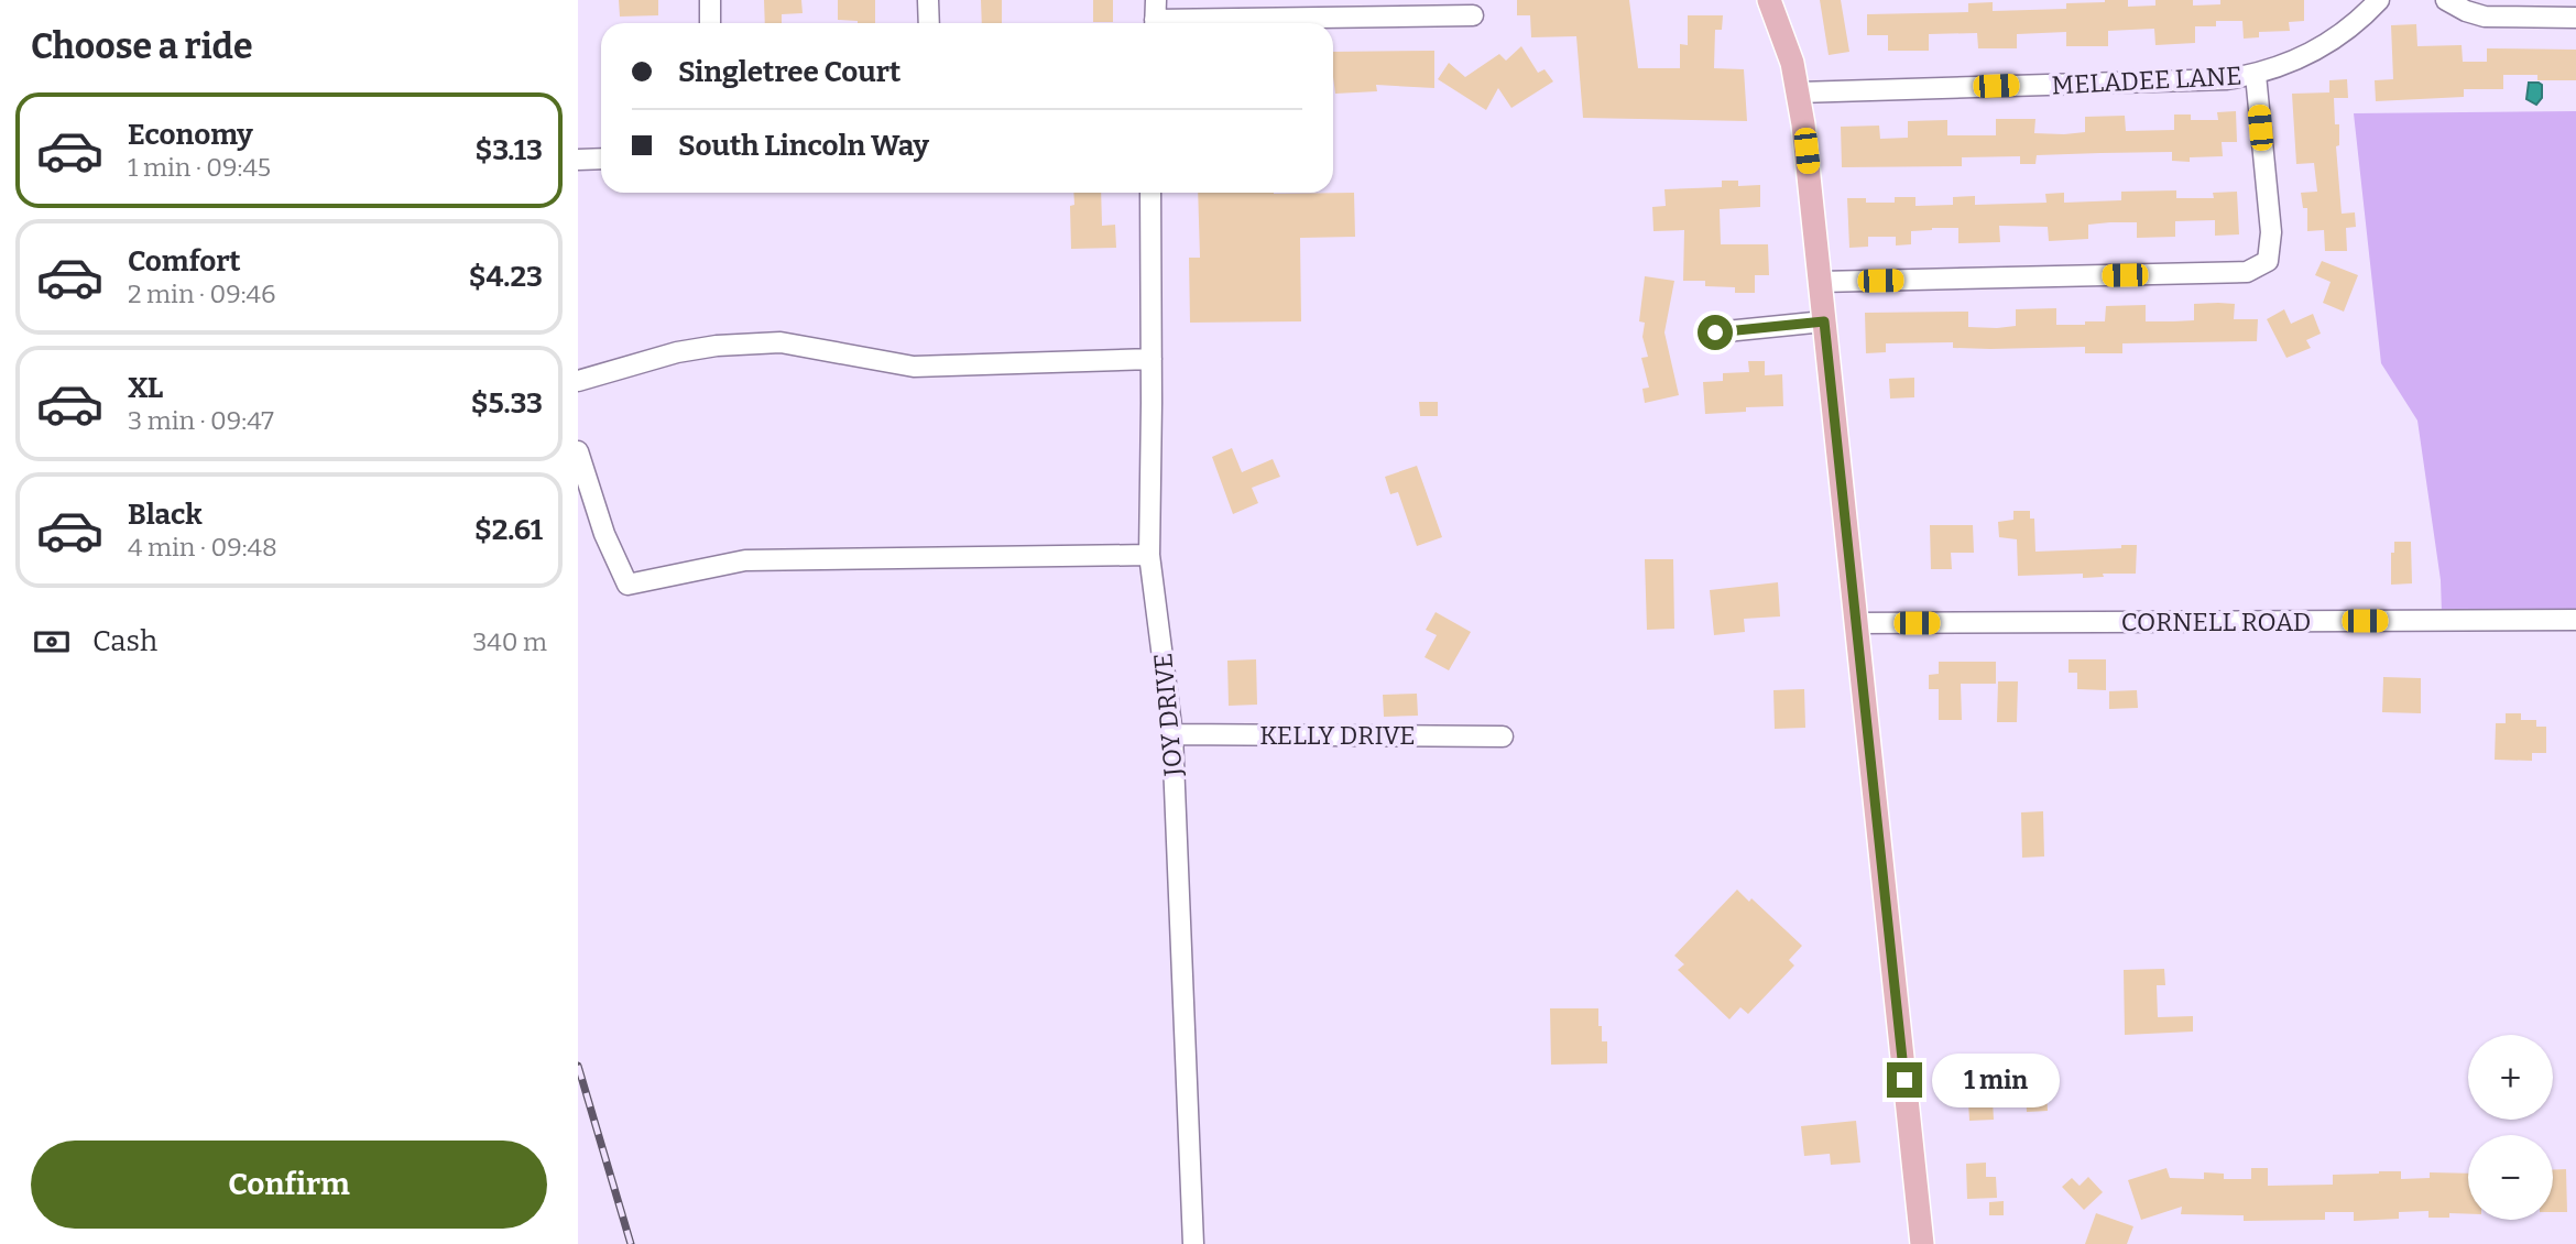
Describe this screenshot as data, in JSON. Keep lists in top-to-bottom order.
{
  "streets": {
    "street": [
      "MELADEE LANE",
      "CORNELL ROAD",
      "JOY DRIVE",
      "KELLY DRIVE"
    ]
  },
  "crossings": [
    ["JOY DRIVE", "KELLY DRIVE"]
  ],
  "page": {
    "heading": "Choose a ride",
    "banner": ["Singletree Court", "South Lincoln Way"],
    "list": [
      {
        "name": "Economy",
        "note": "1 min · 09:45",
        "value": "$3.13"
      },
      {
        "name": "Comfort",
        "note": "2 min · 09:46",
        "value": "$4.23"
      },
      {
        "name": "XL",
        "note": "3 min · 09:47",
        "value": "$5.33"
      },
      {
        "name": "Black",
        "note": "4 min · 09:48",
        "value": "$2.61"
      }
    ],
    "pay": ["Cash", "340 m"],
    "map_buttons": ["+", "−"],
    "bubble": "1 min",
    "buttons": "Confirm"
  }
}
